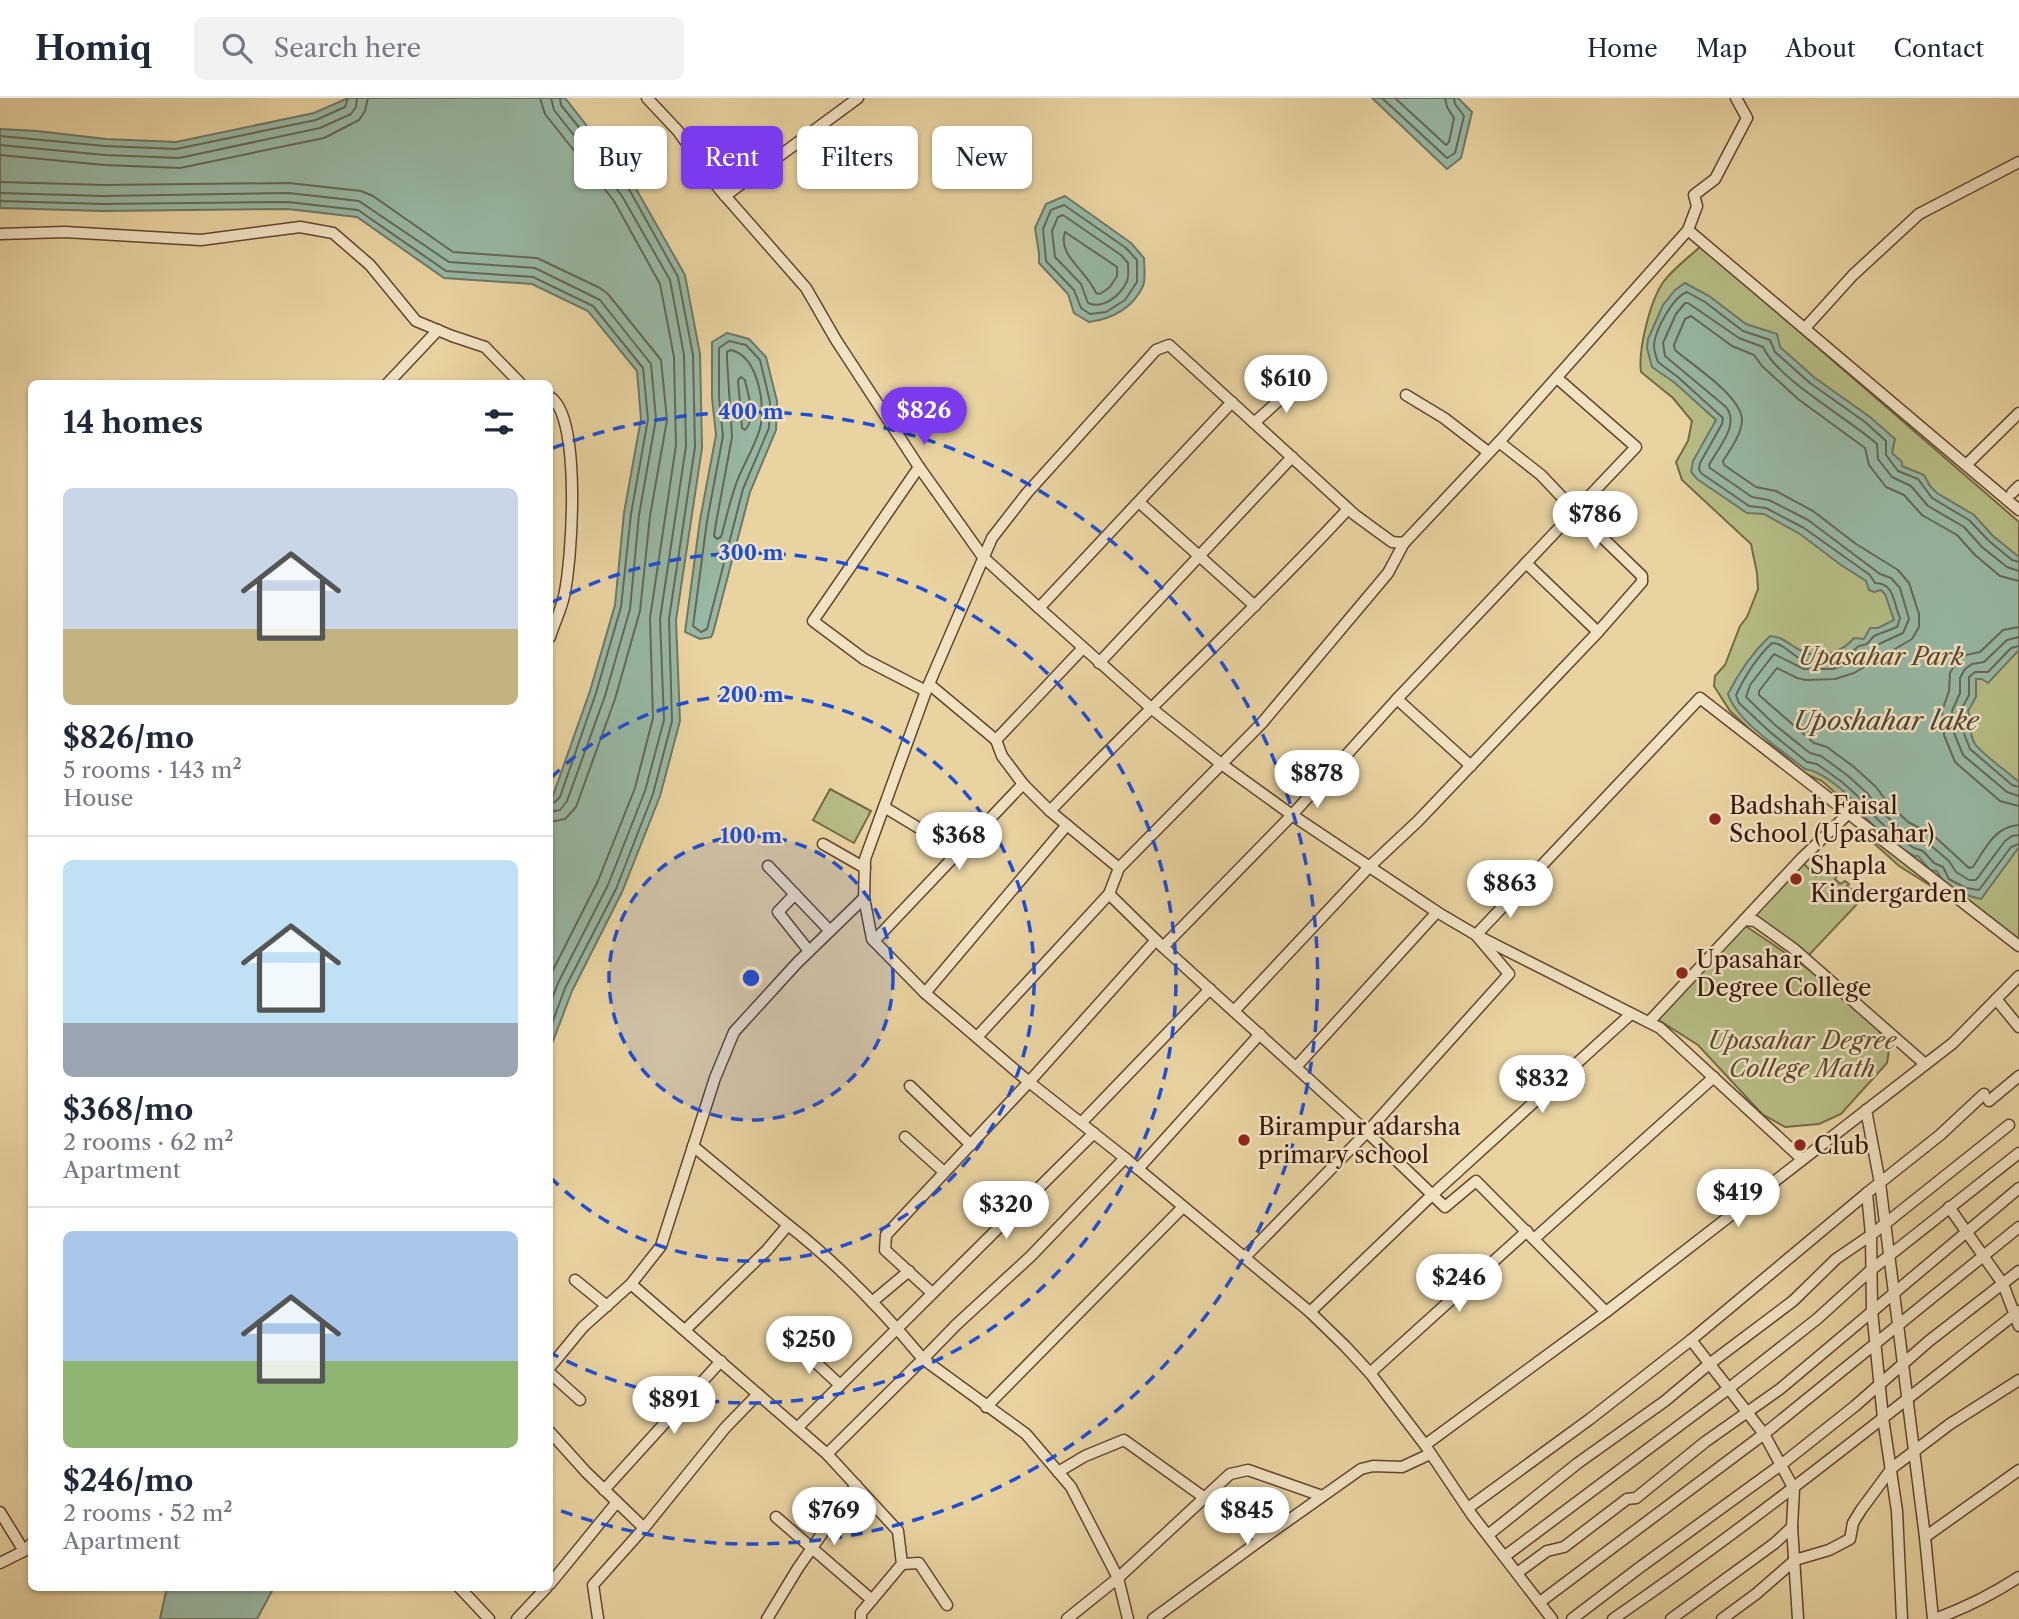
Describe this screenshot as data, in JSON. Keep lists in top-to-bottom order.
{
  "water": ["Uposhahar lake"],
  "parks": ["Upasahar Park", "Upasahar Degree College Math"],
  "places": [
    "Badshah Faisal School (Upasahar)",
    "Shapla Kindergarden",
    "Upasahar Degree College",
    "Birampur adarsha primary school",
    "Club"
  ],
  "page": {
    "header": "Homiq",
    "search": "Search here",
    "nav": [
      "Home",
      "Map",
      "About",
      "Contact"
    ],
    "chip": [
      "Buy",
      "Rent",
      "Filters",
      "New"
    ],
    "price": [
      "$610",
      "$826",
      "$786",
      "$878",
      "$368",
      "$863",
      "$832",
      "$419",
      "$320",
      "$246",
      "$250",
      "$891",
      "$769",
      "$845"
    ],
    "heading": "14 homes",
    "list": [
      {
        "name": "$826/mo",
        "note": "5 rooms · 143 m² · House"
      },
      {
        "name": "$368/mo",
        "note": "2 rooms · 62 m² · Apartment"
      },
      {
        "name": "$246/mo",
        "note": "2 rooms · 52 m² · Apartment"
      }
    ]
  },
  "rings": [
    "400 m",
    "300 m",
    "200 m",
    "100 m"
  ]
}
